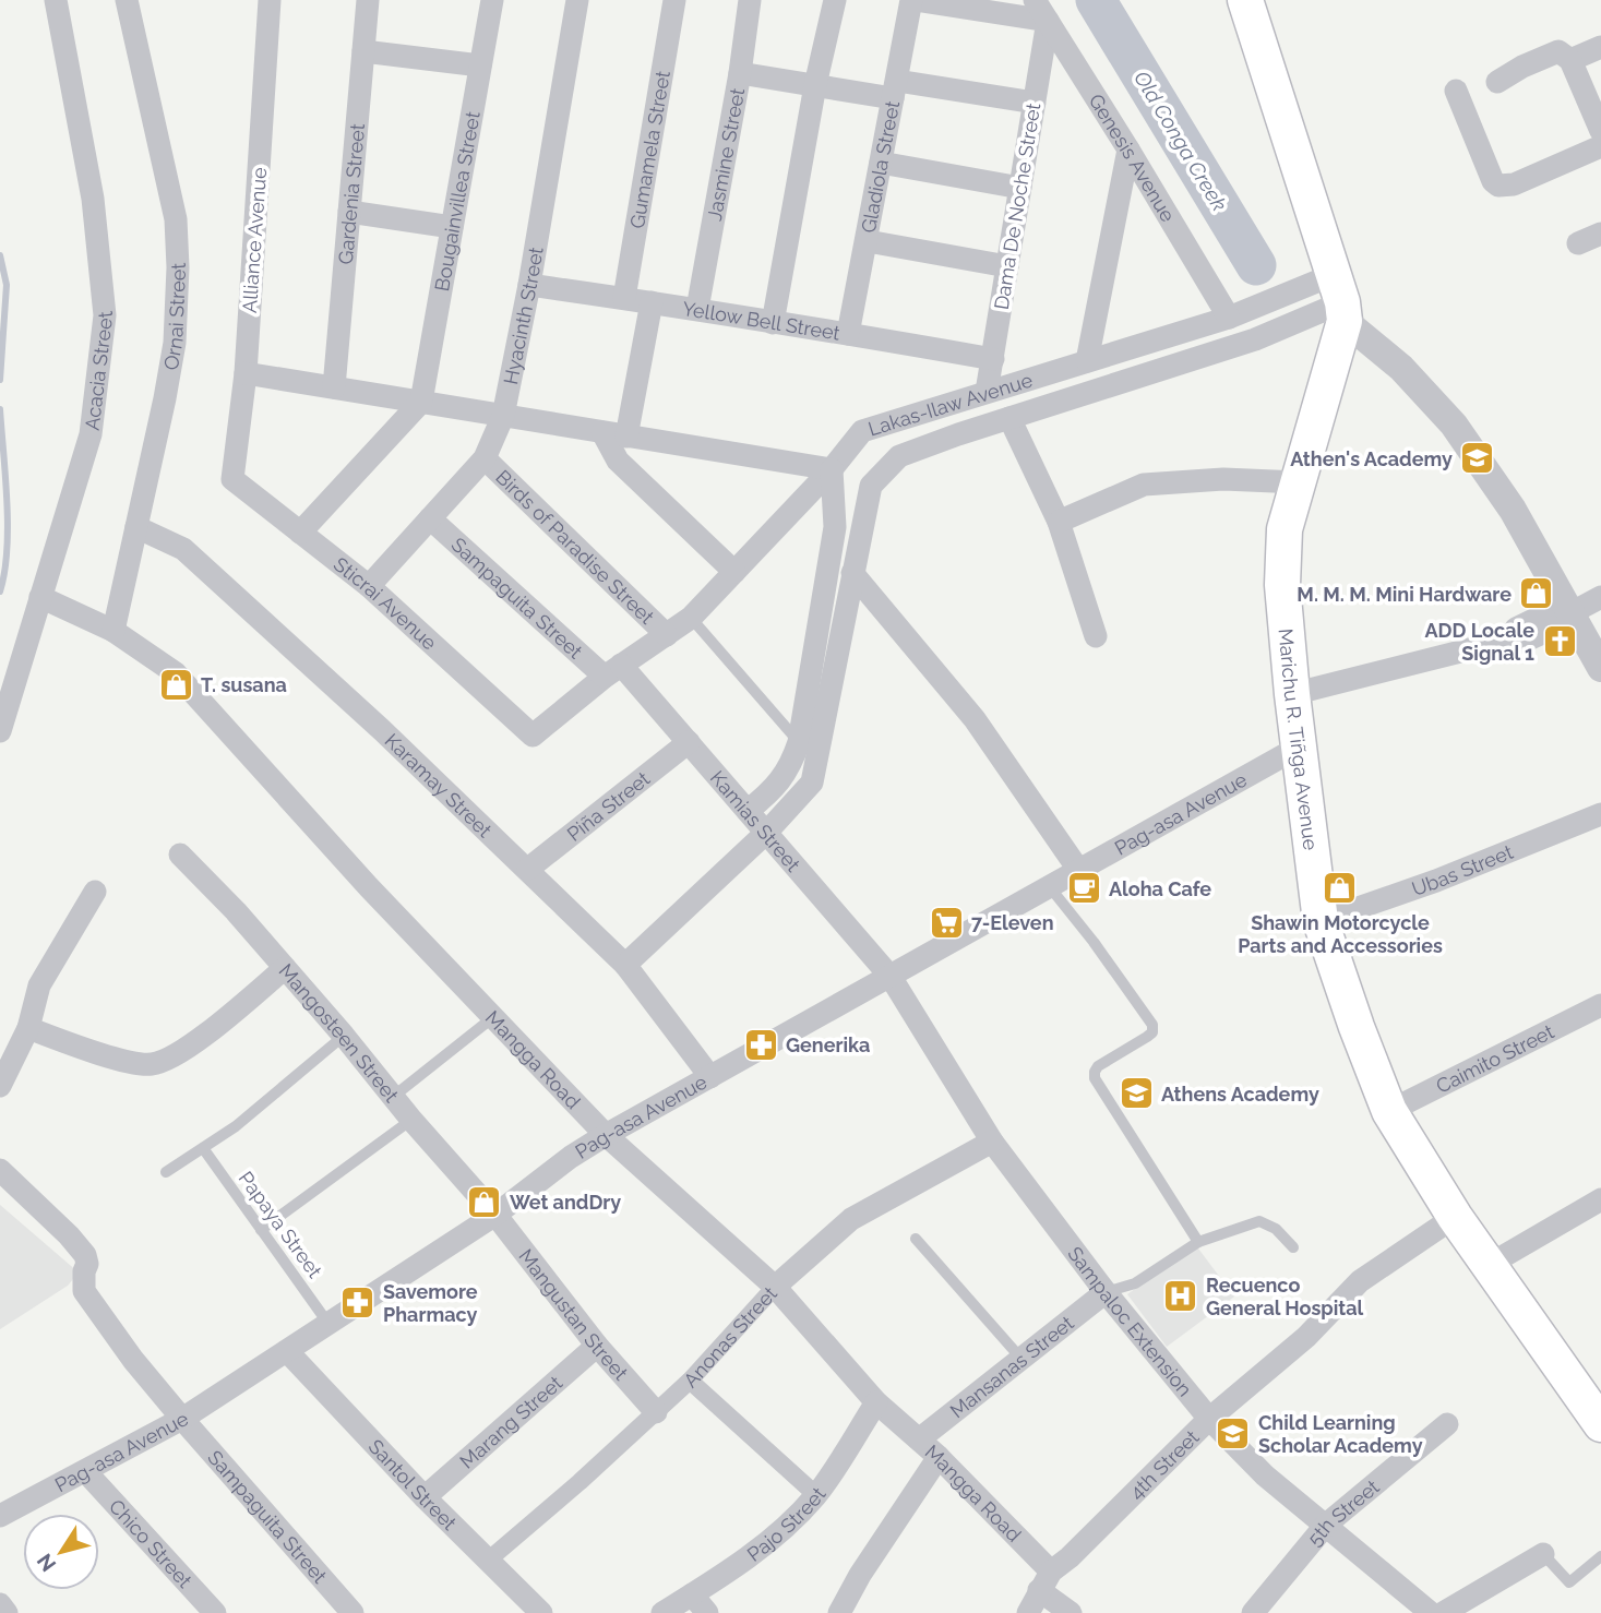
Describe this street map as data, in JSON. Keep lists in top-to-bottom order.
{
  "streets": {
    "main road": ["Marichu R. Tiñga Avenue"],
    "street": [
      "Gumamela Street",
      "Jasmine Street",
      "Genesis Avenue",
      "Gladiola Street",
      "Gardenia Street",
      "Bougainvillea Street",
      "Dama De Noche Street",
      "Alliance Avenue",
      "Ornai Street",
      "Hyacinth Street",
      "Yellow Bell Street",
      "Acacia Street",
      "Lakas-Ilaw Avenue",
      "Birds of Paradise Street",
      "Sampaguita Street",
      "Sticrai Avenue",
      "Karamay Street",
      "Piña Street",
      "Pag-asa Avenue",
      "Kamias Street",
      "Ubas Street",
      "Mangosteen Street",
      "Caimito Street",
      "Mangga Road",
      "Mangustan Street",
      "Sampaloc Extension",
      "Anonas Street",
      "Mansanas Street",
      "Marang Street",
      "4th Street",
      "Santol Street",
      "5th Street",
      "Pajo Street",
      "Chico Street"
    ],
    "lane": ["Papaya Street"]
  },
  "crossings": [
    ["Gumamela Street", "Yellow Bell Street"],
    ["Jasmine Street", "Yellow Bell Street"],
    ["Genesis Avenue", "Dama De Noche Street"],
    ["Genesis Avenue", "Lakas-Ilaw Avenue"],
    ["Gladiola Street", "Yellow Bell Street"],
    ["Dama De Noche Street", "Yellow Bell Street"],
    ["Dama De Noche Street", "Lakas-Ilaw Avenue"],
    ["Alliance Avenue", "Sticrai Avenue"],
    ["Ornai Street", "Karamay Street"],
    ["Ornai Street", "Mangga Road"],
    ["Hyacinth Street", "Yellow Bell Street"],
    ["Hyacinth Street", "Birds of Paradise Street"],
    ["Hyacinth Street", "Sampaguita Street"],
    ["Hyacinth Street", "Sticrai Avenue"],
    ["Acacia Street", "Mangga Road"],
    ["Lakas-Ilaw Avenue", "Birds of Paradise Street"],
    ["Lakas-Ilaw Avenue", "Sampaguita Street"],
    ["Lakas-Ilaw Avenue", "Sticrai Avenue"],
    ["Lakas-Ilaw Avenue", "Marichu R. Tiñga Avenue"],
    ["Lakas-Ilaw Avenue", "Kamias Street"],
    ["Sampaguita Street", "Pag-asa Avenue"],
    ["Sampaguita Street", "Kamias Street"],
    ["Marichu R. Tiñga Avenue", "Pag-asa Avenue"],
    ["Marichu R. Tiñga Avenue", "Ubas Street"],
    ["Marichu R. Tiñga Avenue", "Caimito Street"],
    ["Marichu R. Tiñga Avenue", "4th Street"],
    ["Karamay Street", "Piña Street"],
    ["Karamay Street", "Pag-asa Avenue"],
    ["Piña Street", "Kamias Street"],
    ["Pag-asa Avenue", "Kamias Street"],
    ["Pag-asa Avenue", "Mangosteen Street"],
    ["Pag-asa Avenue", "Mangga Road"],
    ["Pag-asa Avenue", "Papaya Street"],
    ["Pag-asa Avenue", "Mangustan Street"],
    ["Pag-asa Avenue", "Sampaloc Extension"],
    ["Pag-asa Avenue", "Santol Street"],
    ["Pag-asa Avenue", "Chico Street"],
    ["Kamias Street", "Sampaloc Extension"],
    ["Mangosteen Street", "Mangustan Street"],
    ["Mangga Road", "Anonas Street"],
    ["Mangga Road", "Mansanas Street"],
    ["Mangga Road", "4th Street"],
    ["Mangga Road", "Pajo Street"],
    ["Mangustan Street", "Anonas Street"],
    ["Mangustan Street", "Marang Street"],
    ["Sampaloc Extension", "Anonas Street"],
    ["Sampaloc Extension", "Mansanas Street"],
    ["Sampaloc Extension", "4th Street"],
    ["Sampaloc Extension", "5th Street"],
    ["Anonas Street", "Santol Street"],
    ["Marang Street", "Santol Street"]
  ],
  "water": ["Old Conga Creek"],
  "places": {
    "school or university": ["Athen's Academy", "Athens Academy", "Child Learning Scholar Academy"],
    "shop": [
      "M. M. M. Mini Hardware",
      "T. susana",
      "Shawin Motorcycle Parts and Accessories",
      "Wet andDry"
    ],
    "church": ["ADD Locale Signal 1"],
    "cafe": ["Aloha Cafe"],
    "supermarket": ["7-Eleven"],
    "pharmacy": ["Generika", "Savemore Pharmacy"],
    "hospital": ["Recuenco General Hospital"]
  },
  "north": "bottom left"
}
